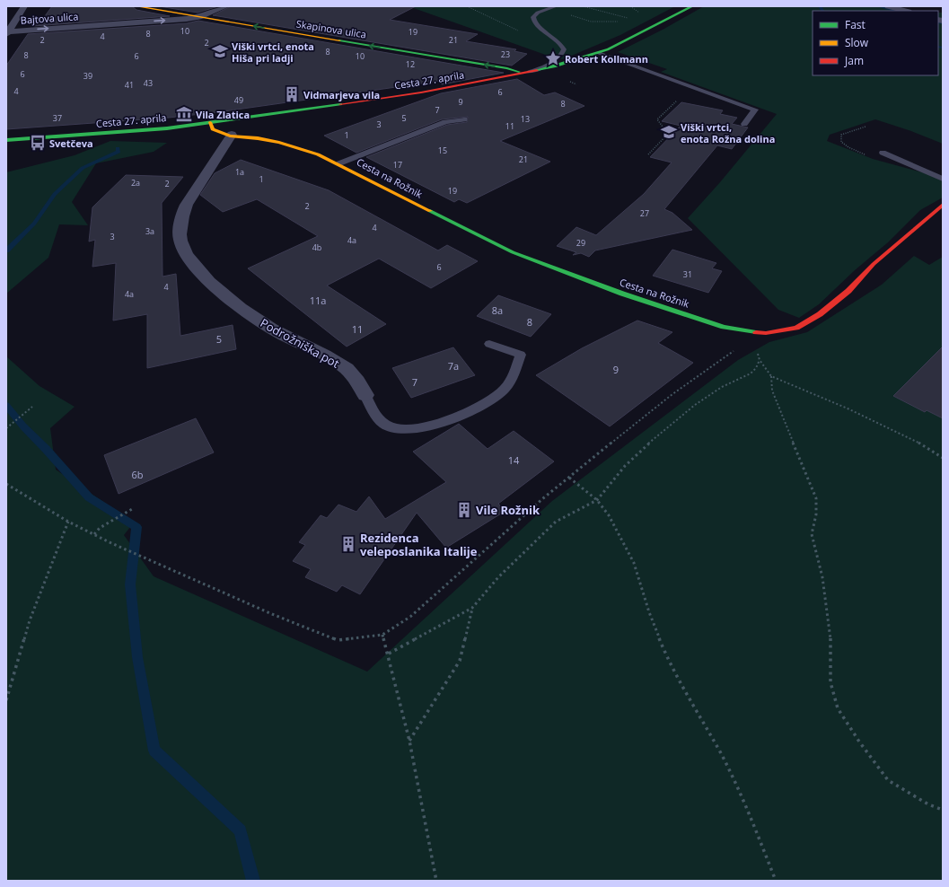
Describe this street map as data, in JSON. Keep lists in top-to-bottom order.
{
  "streets": {
    "street": [
      "Bajtova ulica",
      "Skapinova ulica",
      "Cesta 27. aprila",
      "Cesta na Rožnik",
      "Podrožniška pot"
    ]
  },
  "crossings": [
    ["Bajtova ulica", "Skapinova ulica"],
    ["Skapinova ulica", "Cesta 27. aprila"],
    ["Cesta 27. aprila", "Cesta na Rožnik"],
    ["Cesta na Rožnik", "Podrožniška pot"]
  ],
  "one_way": ["Bajtova ulica", "Skapinova ulica"],
  "places": {
    "school or university": ["Viški vrtci, enota Hiša pri ladji", "Viški vrtci, enota Rožna dolina"],
    "place": ["Robert Kollmann"],
    "building": ["Vidmarjeva vila", "Vile Rožnik", "Rezidenca veleposlanika Italije"],
    "museum": ["Vila Zlatica"],
    "bus stop": ["Svetčeva"]
  },
  "house_numbers": [
    "10",
    "19",
    "8",
    "4",
    "2",
    "21",
    "2",
    "8",
    "23",
    "8",
    "6",
    "10",
    "12",
    "6",
    "39",
    "43",
    "41",
    "4",
    "6",
    "49",
    "9",
    "8",
    "7",
    "37",
    "5",
    "13",
    "3",
    "11",
    "1",
    "15",
    "21",
    "17",
    "1a",
    "1",
    "2a",
    "2",
    "19",
    "2",
    "27",
    "4",
    "3a",
    "3",
    "4a",
    "29",
    "4b",
    "6",
    "31",
    "4",
    "4a",
    "11a",
    "8a",
    "8",
    "11",
    "5",
    "7a",
    "9",
    "7",
    "14",
    "6b"
  ],
  "legend": ["Fast", "Slow", "Jam"]
}
